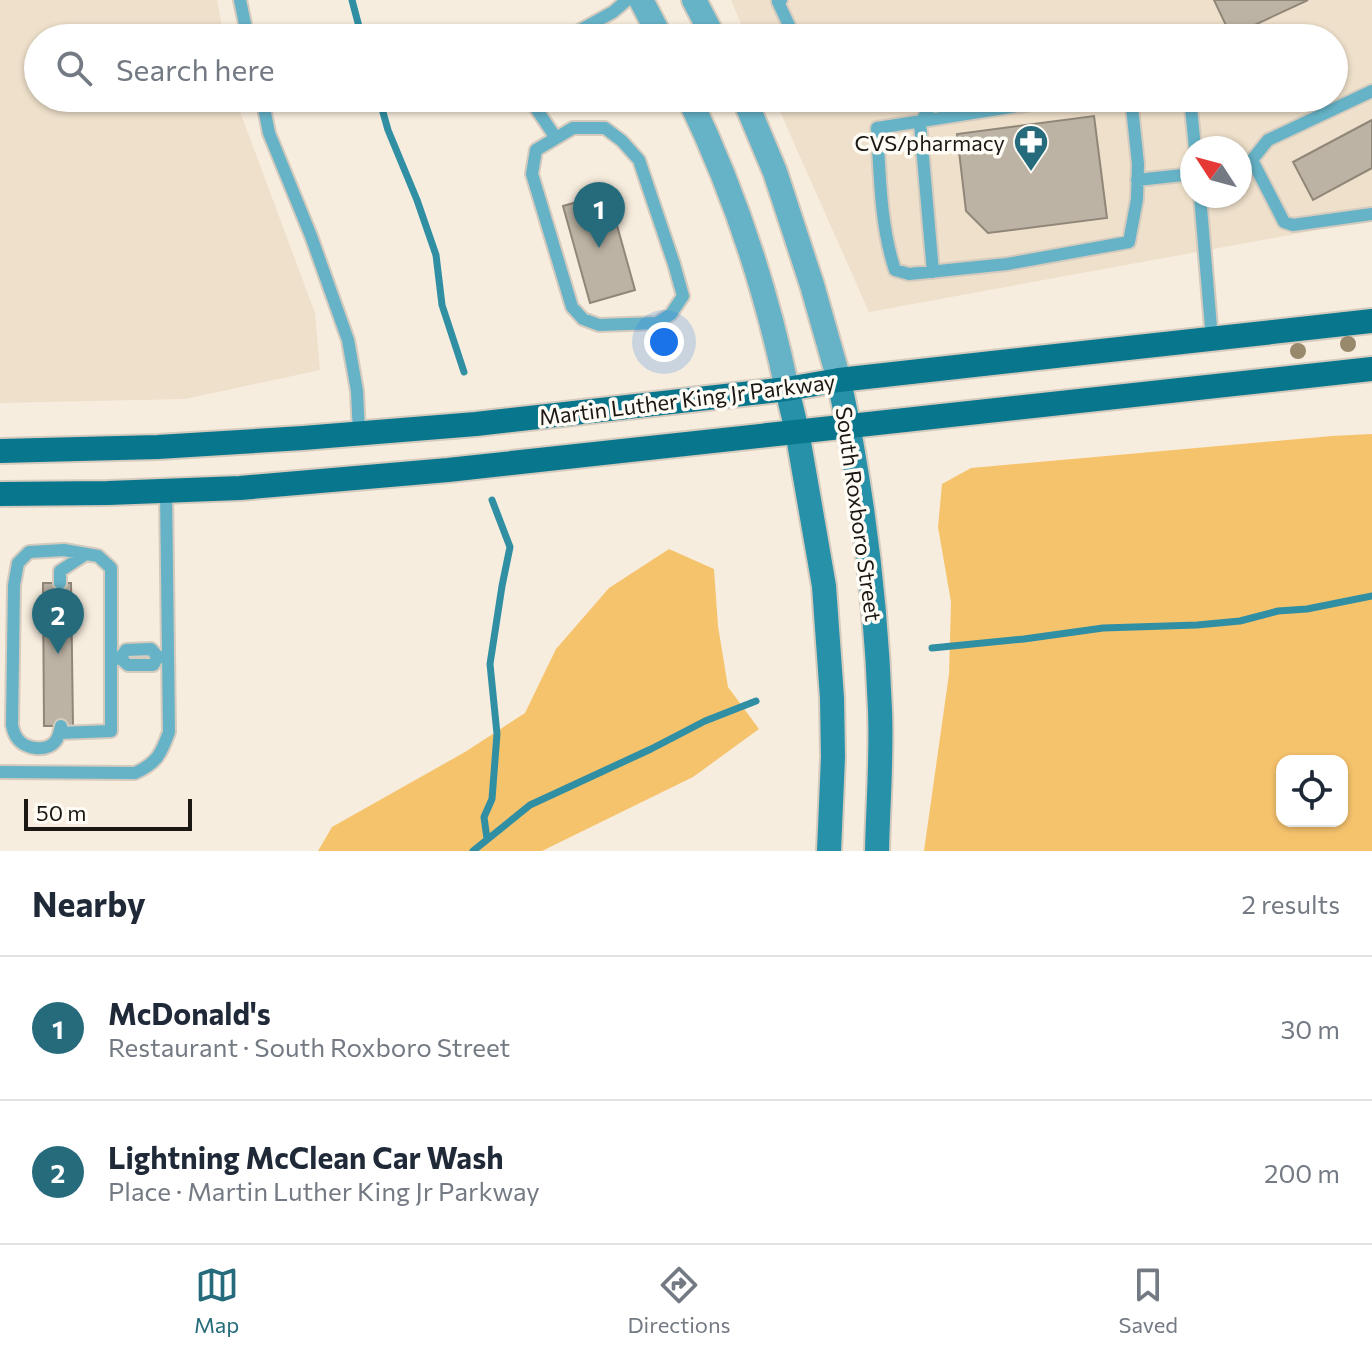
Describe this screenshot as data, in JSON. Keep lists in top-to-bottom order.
{
  "streets": {
    "main road": ["Martin Luther King Jr Parkway"],
    "street": ["South Roxboro Street"]
  },
  "crossings": [
    ["Martin Luther King Jr Parkway", "South Roxboro Street"]
  ],
  "places": {
    "pharmacy": ["CVS/pharmacy"]
  },
  "scale_bar": "50 m",
  "north": "top left",
  "page": {
    "search": "Search here",
    "pins": ["1", "2"],
    "scale": "50 m",
    "heading": ["Nearby", "2 results"],
    "list": [
      {
        "mark": "1",
        "name": "McDonald's",
        "note": "Restaurant · South Roxboro Street",
        "value": "30 m"
      },
      {
        "mark": "2",
        "name": "Lightning McClean Car Wash",
        "note": "Place · Martin Luther King Jr Parkway",
        "value": "200 m"
      }
    ],
    "nav": ["Map", "Directions", "Saved"]
  }
}
